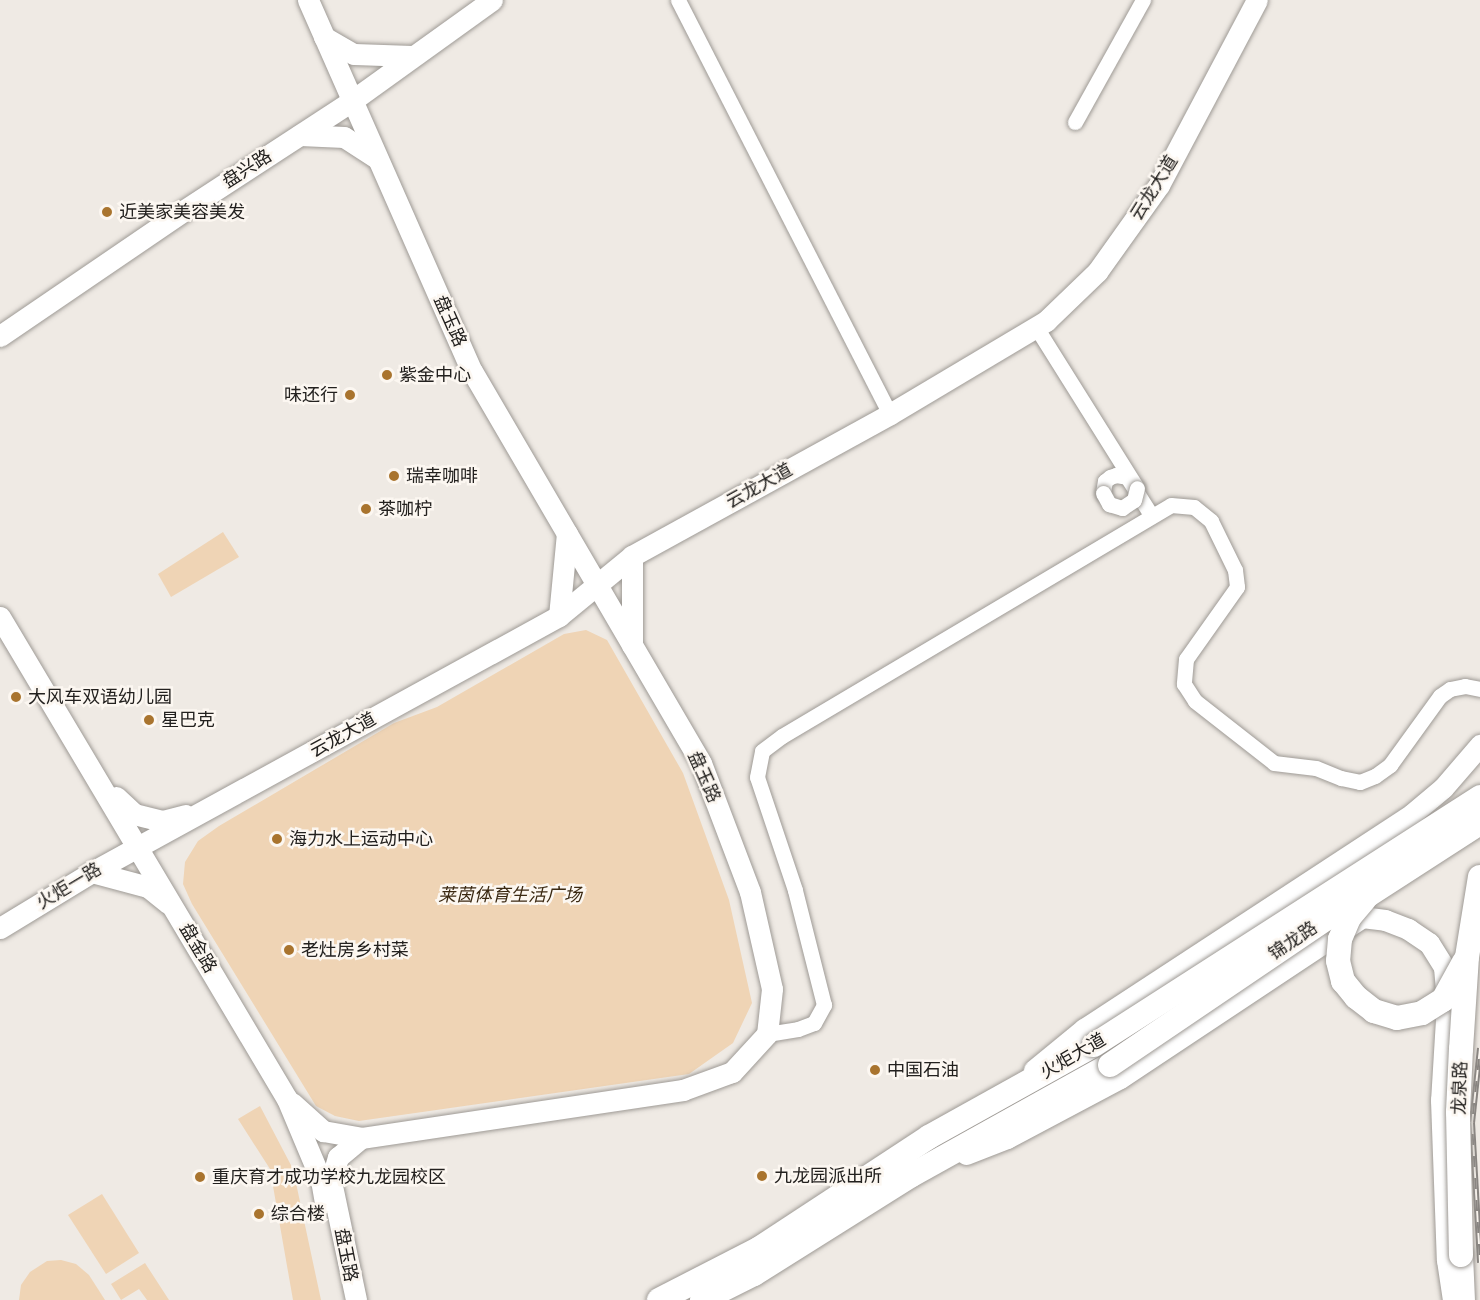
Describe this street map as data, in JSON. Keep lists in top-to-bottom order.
{
  "streets": {
    "main road": ["锦龙路", "火炬大道", "龙泉路"],
    "street": [
      "盘兴路",
      "云龙大道",
      "盘玉路",
      "火炬一路",
      "盘金路"
    ]
  },
  "crossings": [
    ["盘兴路", "盘玉路"],
    ["云龙大道", "盘玉路"],
    ["云龙大道", "火炬一路"],
    ["云龙大道", "盘金路"],
    ["火炬一路", "盘金路"],
    ["锦龙路", "火炬大道"]
  ],
  "parks": ["莱茵体育生活广场"],
  "places": [
    "近美家美容美发",
    "紫金中心",
    "味还行",
    "瑞幸咖啡",
    "茶咖柠",
    "大风车双语幼儿园",
    "星巴克",
    "海力水上运动中心",
    "老灶房乡村菜",
    "中国石油",
    "九龙园派出所",
    "重庆育才成功学校九龙园校区",
    "综合楼"
  ]
}
